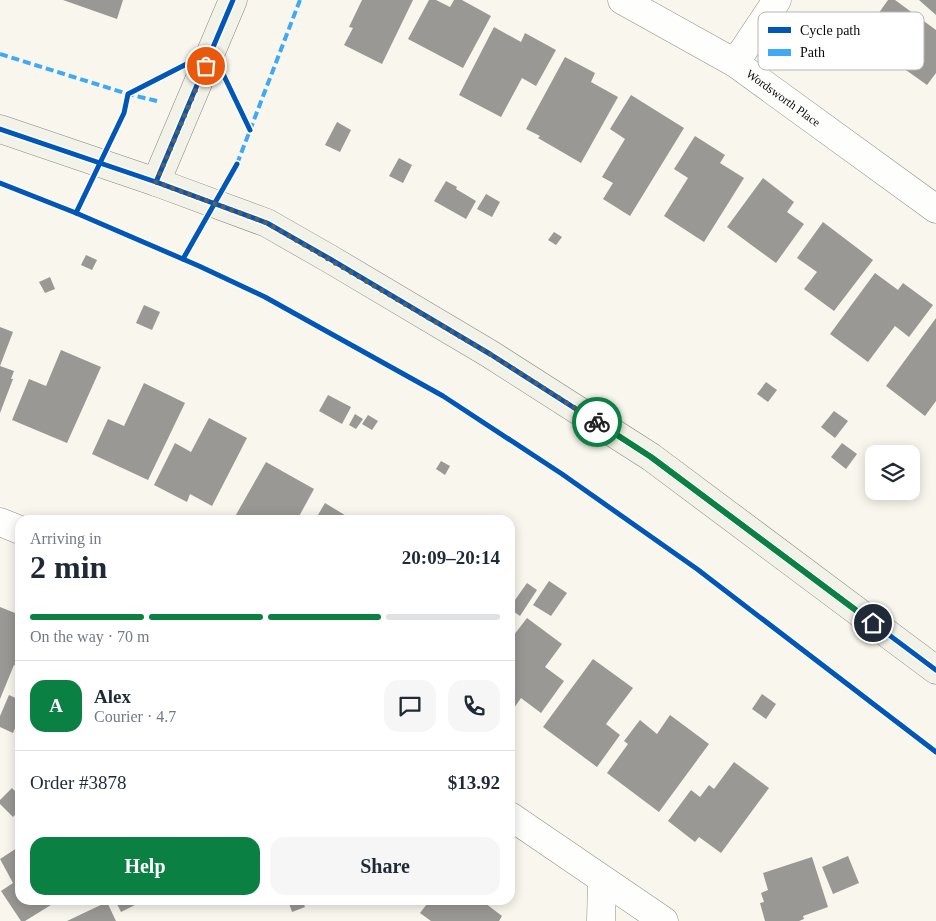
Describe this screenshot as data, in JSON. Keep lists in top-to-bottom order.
{
  "streets": {
    "street": ["Wordsworth Place"]
  },
  "legend": ["Cycle path", "Path"],
  "page": {
    "heading": ["2 min", "Arriving in", "20:09–20:14"],
    "panel": [
      "Alex",
      "Courier · 4.7",
      "Order #3878",
      "$13.92"
    ],
    "bar": "On the way · 70 m",
    "round": "A",
    "buttons": ["Help", "Share"]
  }
}
